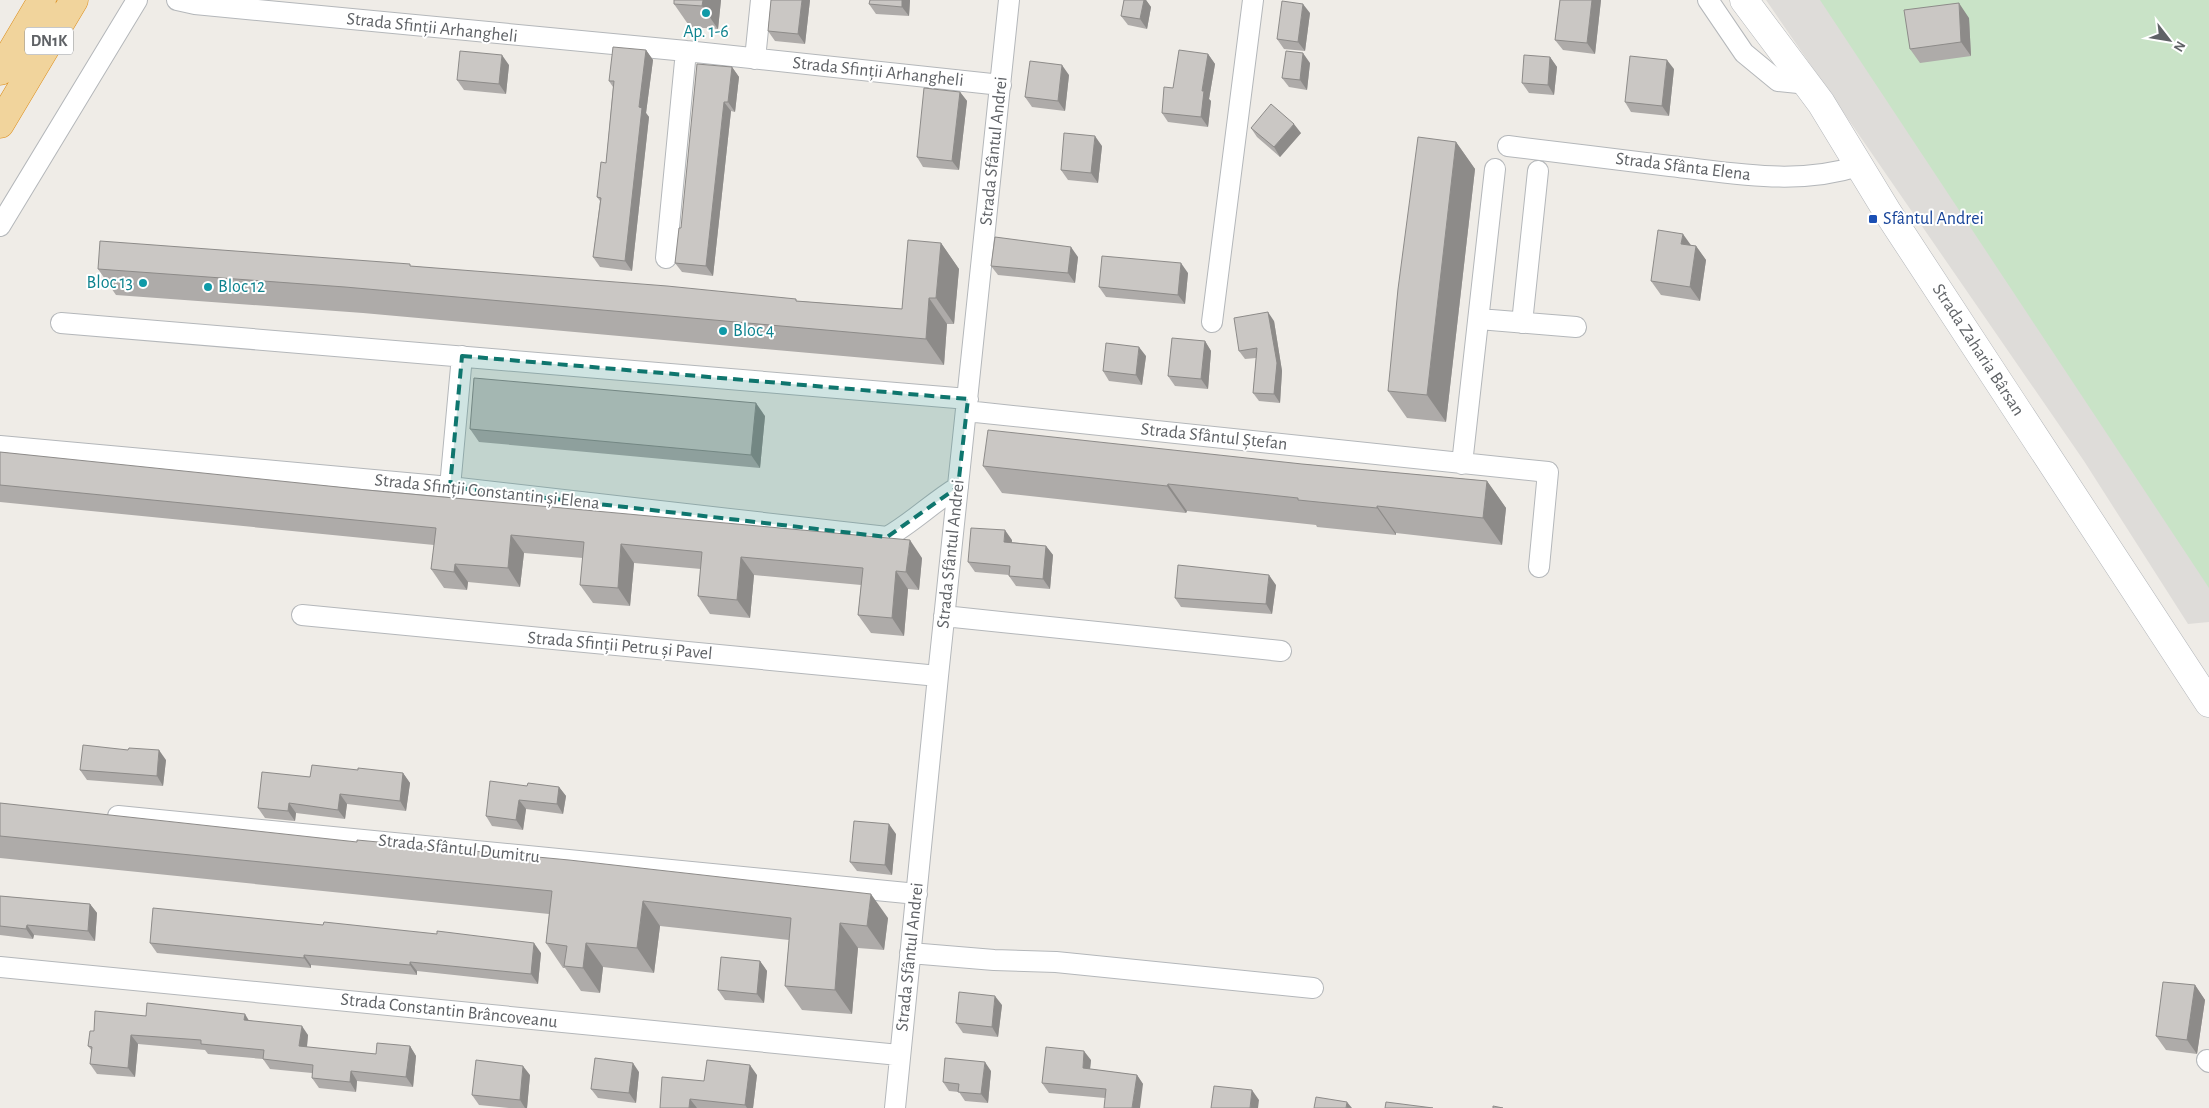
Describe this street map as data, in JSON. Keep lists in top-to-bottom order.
{
  "streets": {
    "highway": ["DN1K"],
    "main road": ["Strada Zaharia Bârsan"],
    "street": [
      "Strada Sfinții Arhangheli",
      "Strada Sfântul Andrei",
      "Strada Sfânta Elena",
      "Strada Sfântul Ștefan",
      "Strada Sfinții Constantin și Elena",
      "Strada Sfinții Petru și Pavel",
      "Strada Sfântul Dumitru",
      "Strada Constantin Brâncoveanu"
    ]
  },
  "crossings": [
    ["Strada Sfinții Arhangheli", "Strada Sfântul Andrei"],
    ["Strada Sfântul Andrei", "Strada Sfântul Ștefan"],
    ["Strada Sfântul Andrei", "Strada Sfinții Constantin și Elena"],
    ["Strada Sfântul Andrei", "Strada Sfinții Petru și Pavel"],
    ["Strada Sfântul Andrei", "Strada Sfântul Dumitru"],
    ["Strada Sfântul Andrei", "Strada Constantin Brâncoveanu"],
    ["Strada Sfânta Elena", "Strada Zaharia Bârsan"]
  ],
  "places": {
    "other": [
      "Ap. 1-6",
      "Bloc 13",
      "Bloc 12",
      "Bloc 4"
    ],
    "transit": ["Sfântul Andrei"]
  },
  "north": "bottom right"
}
